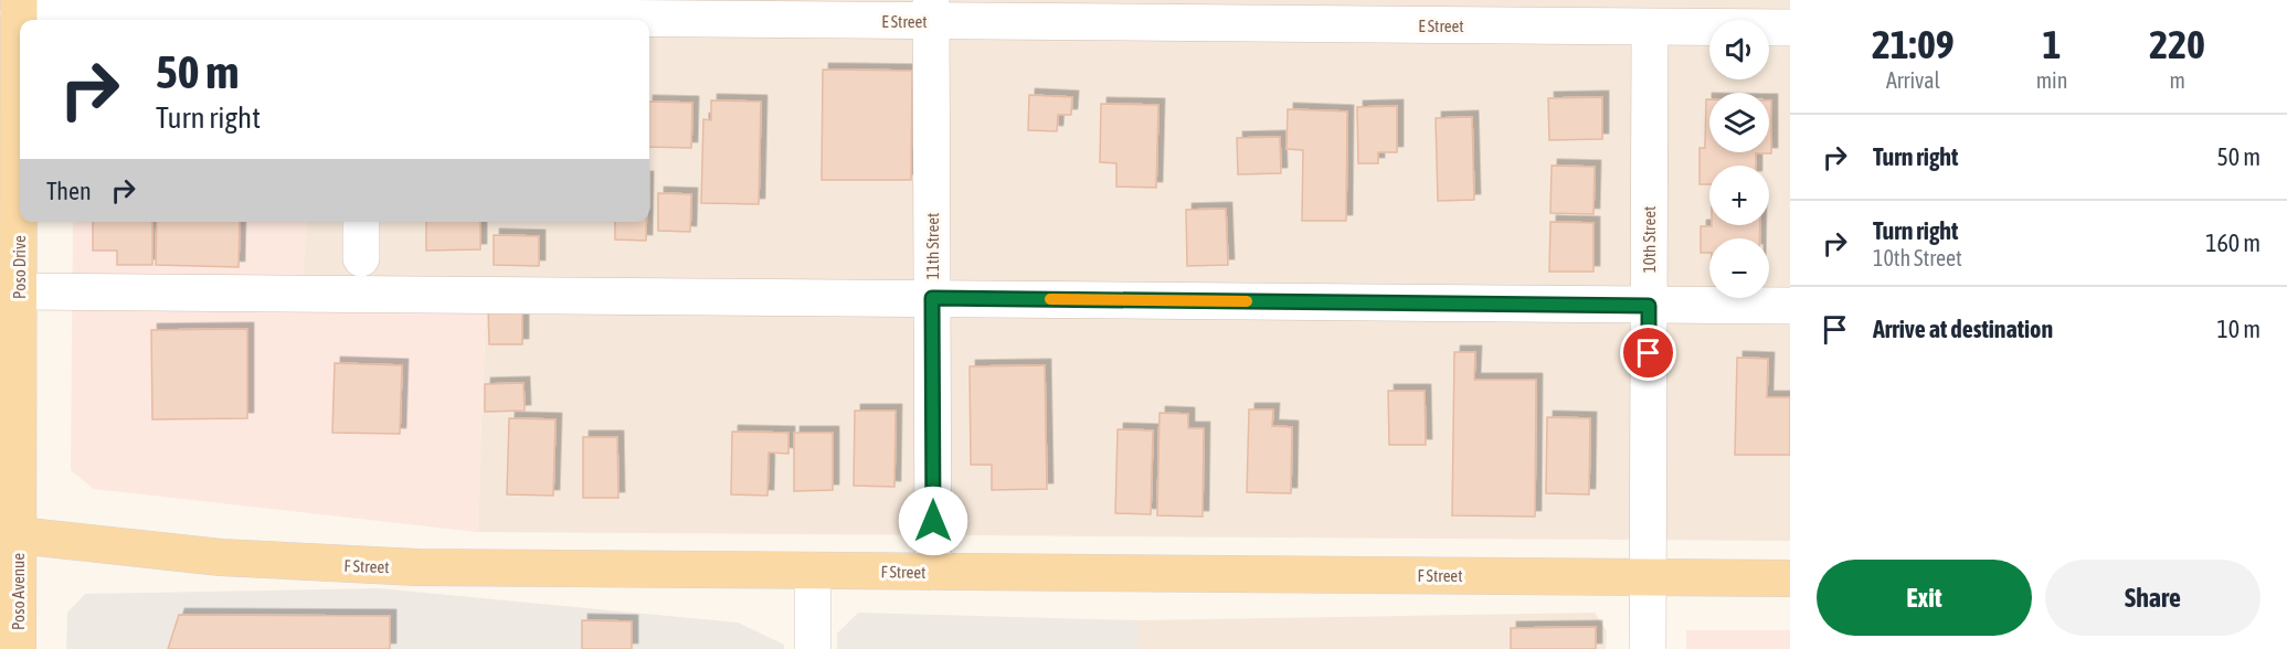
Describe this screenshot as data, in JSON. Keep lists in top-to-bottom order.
{
  "streets": {
    "main road": ["Poso Drive", "F Street", "Poso Avenue"],
    "street": ["E Street", "10th Street", "11th Street"]
  },
  "crossings": [
    ["E Street", "10th Street"],
    ["E Street", "11th Street"],
    ["E Street", "Poso Drive"],
    ["10th Street", "F Street"],
    ["11th Street", "F Street"],
    ["Poso Drive", "F Street"],
    ["Poso Drive", "Poso Avenue"],
    ["F Street", "Poso Avenue"]
  ],
  "page": {
    "eta": [
      "21:09",
      "Arrival",
      "1",
      "min",
      "220",
      "m"
    ],
    "map_buttons": ["+", "−"],
    "turn": ["50 m", "Turn right"],
    "list": [
      {
        "name": "Turn right",
        "value": "50 m"
      },
      {
        "name": "Turn right",
        "note": "10th Street",
        "value": "160 m"
      },
      {
        "name": "Arrive at destination",
        "value": "10 m"
      }
    ],
    "then": "Then",
    "buttons": ["Exit", "Share"]
  }
}
